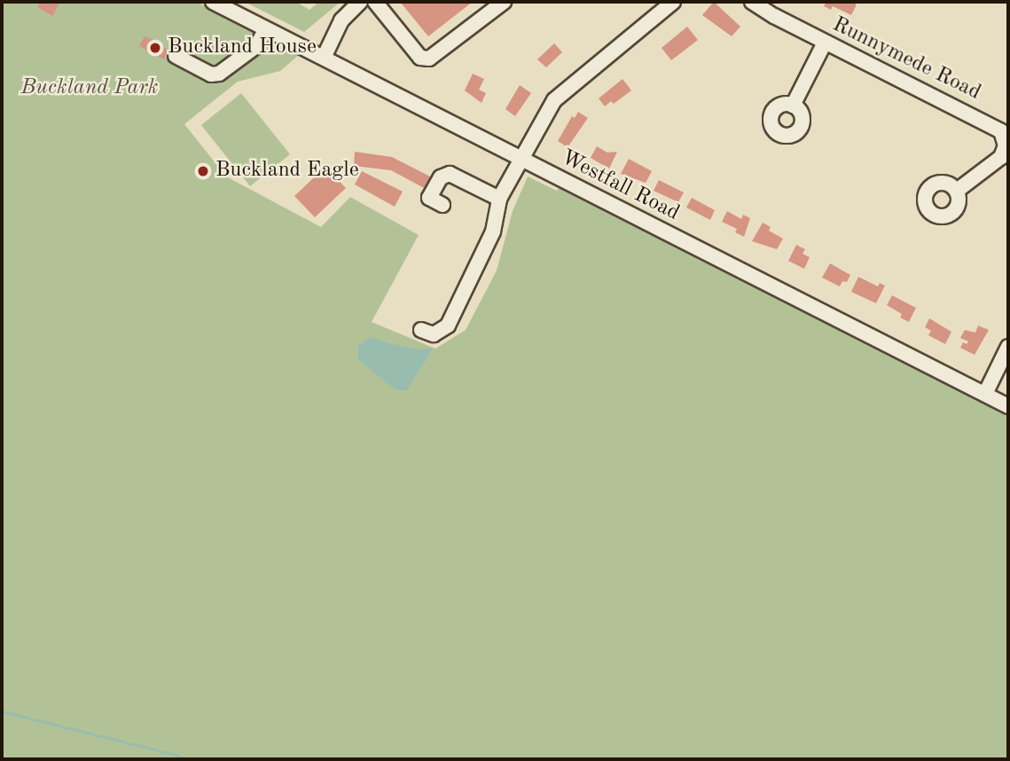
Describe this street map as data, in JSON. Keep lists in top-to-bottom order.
{
  "streets": {
    "street": ["Runnymede Road", "Westfall Road"]
  },
  "parks": ["Buckland Park"],
  "places": ["Buckland House", "Buckland Eagle"]
}
